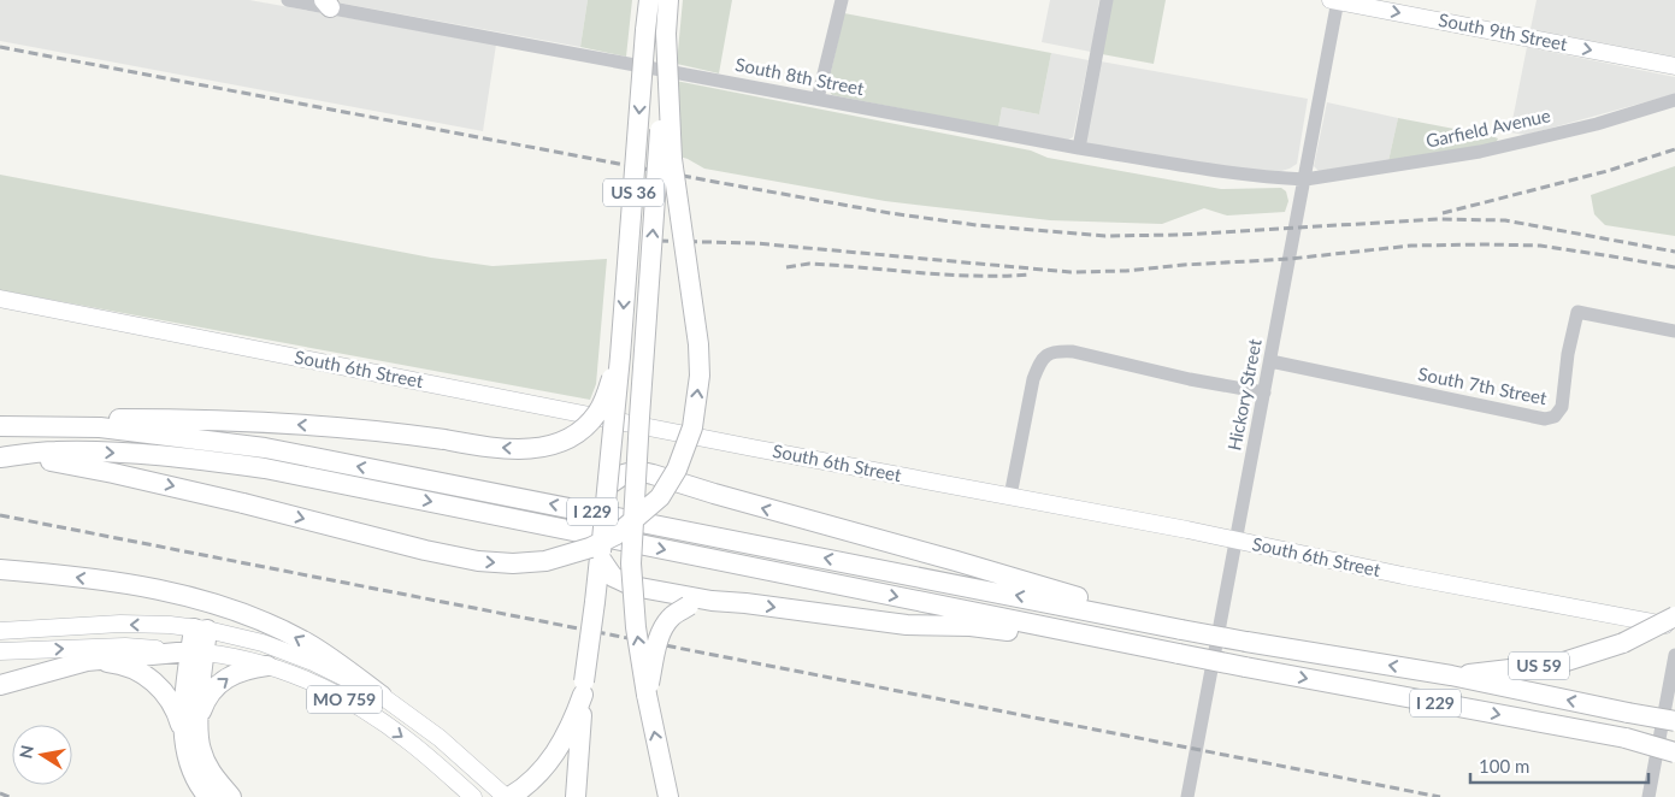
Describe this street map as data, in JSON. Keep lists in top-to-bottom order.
{
  "streets": {
    "highway": ["US 36", "I 229", "US 59"],
    "main road": ["South 9th Street", "South 6th Street", "MO 759"],
    "street": [
      "South 8th Street",
      "Garfield Avenue",
      "South 7th Street",
      "Hickory Street"
    ]
  },
  "crossings": [
    ["South 9th Street", "Hickory Street"],
    ["South 8th Street", "Garfield Avenue"],
    ["South 8th Street", "Hickory Street"],
    ["Garfield Avenue", "Hickory Street"],
    ["South 6th Street", "Hickory Street"],
    ["South 7th Street", "Hickory Street"],
    ["I 229", "US 59"]
  ],
  "one_way": ["South 9th Street"],
  "scale_bar": "100 m",
  "north": "left"
}
